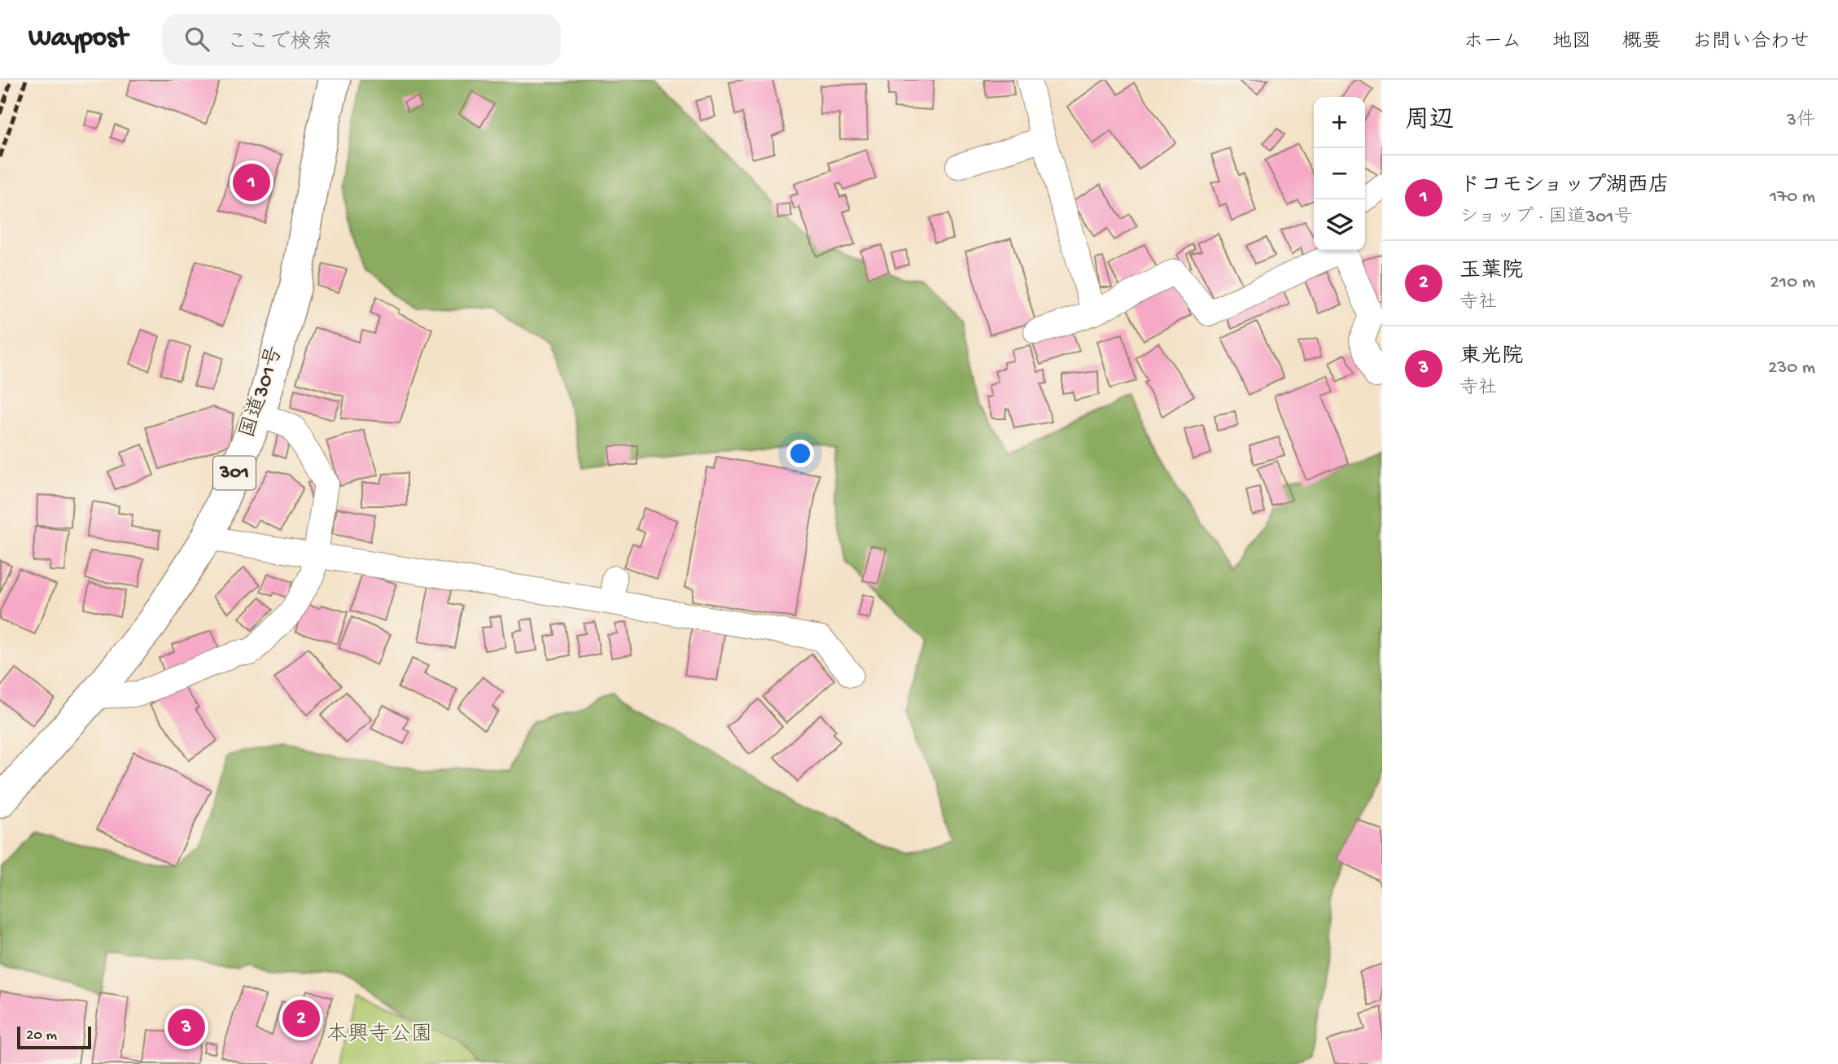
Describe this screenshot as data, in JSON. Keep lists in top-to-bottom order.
{
  "streets": {
    "highway": ["国道301号", "301"]
  },
  "parks": ["本興寺公園"],
  "scale_bar": "20 m",
  "page": {
    "header": "Waypost",
    "search": "ここで検索",
    "nav": [
      "ホーム",
      "地図",
      "概要",
      "お問い合わせ"
    ],
    "heading": ["周辺", "3件"],
    "map_buttons": ["+", "−"],
    "list": [
      {
        "mark": "1",
        "name": "ドコモショップ湖西店",
        "note": "ショップ · 国道301号",
        "value": "170 m"
      },
      {
        "mark": "2",
        "name": "玉葉院",
        "note": "寺社",
        "value": "210 m"
      },
      {
        "mark": "3",
        "name": "東光院",
        "note": "寺社",
        "value": "230 m"
      }
    ],
    "pins": ["1", "2", "3"],
    "scale": "20 m"
  }
}
